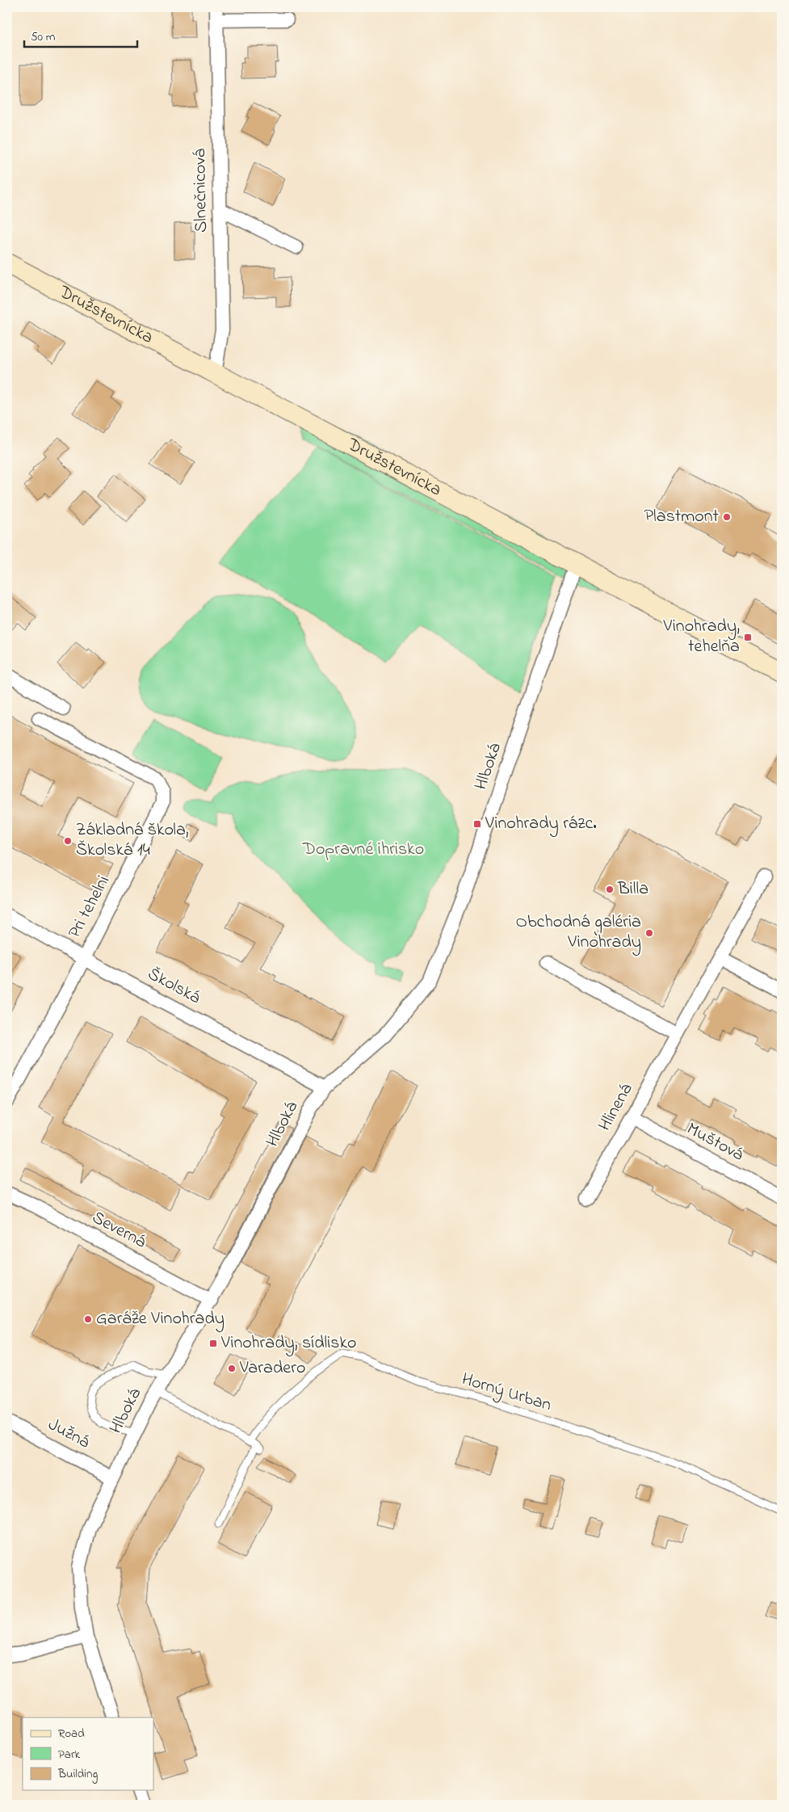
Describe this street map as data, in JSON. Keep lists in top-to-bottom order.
{
  "streets": {
    "main road": ["Družstevnícka"],
    "street": [
      "Slnečnicová",
      "Hlboká",
      "Pri tehelni",
      "Školská",
      "Hlinená",
      "Muštová",
      "Severná",
      "Južná"
    ],
    "lane": ["Horný Urban"]
  },
  "crossings": [
    ["Slnečnicová", "Družstevnícka"],
    ["Družstevnícka", "Hlboká"],
    ["Hlboká", "Školská"],
    ["Hlboká", "Severná"],
    ["Hlboká", "Južná"],
    ["Pri tehelni", "Školská"],
    ["Hlinená", "Muštová"]
  ],
  "parks": ["Dopravné ihrisko"],
  "places": {
    "other": [
      "Plastmont",
      "Základná škola, Školská 14",
      "Billa",
      "Obchodná galéria Vinohrady",
      "Garáže Vinohrady",
      "Varadero"
    ],
    "transit": ["Vinohrady, tehelňa", "Vinohrady rázc.", "Vinohrady, sídlisko"]
  },
  "legend": ["Road", "Park", "Building"],
  "scale_bar": "50 m"
}
